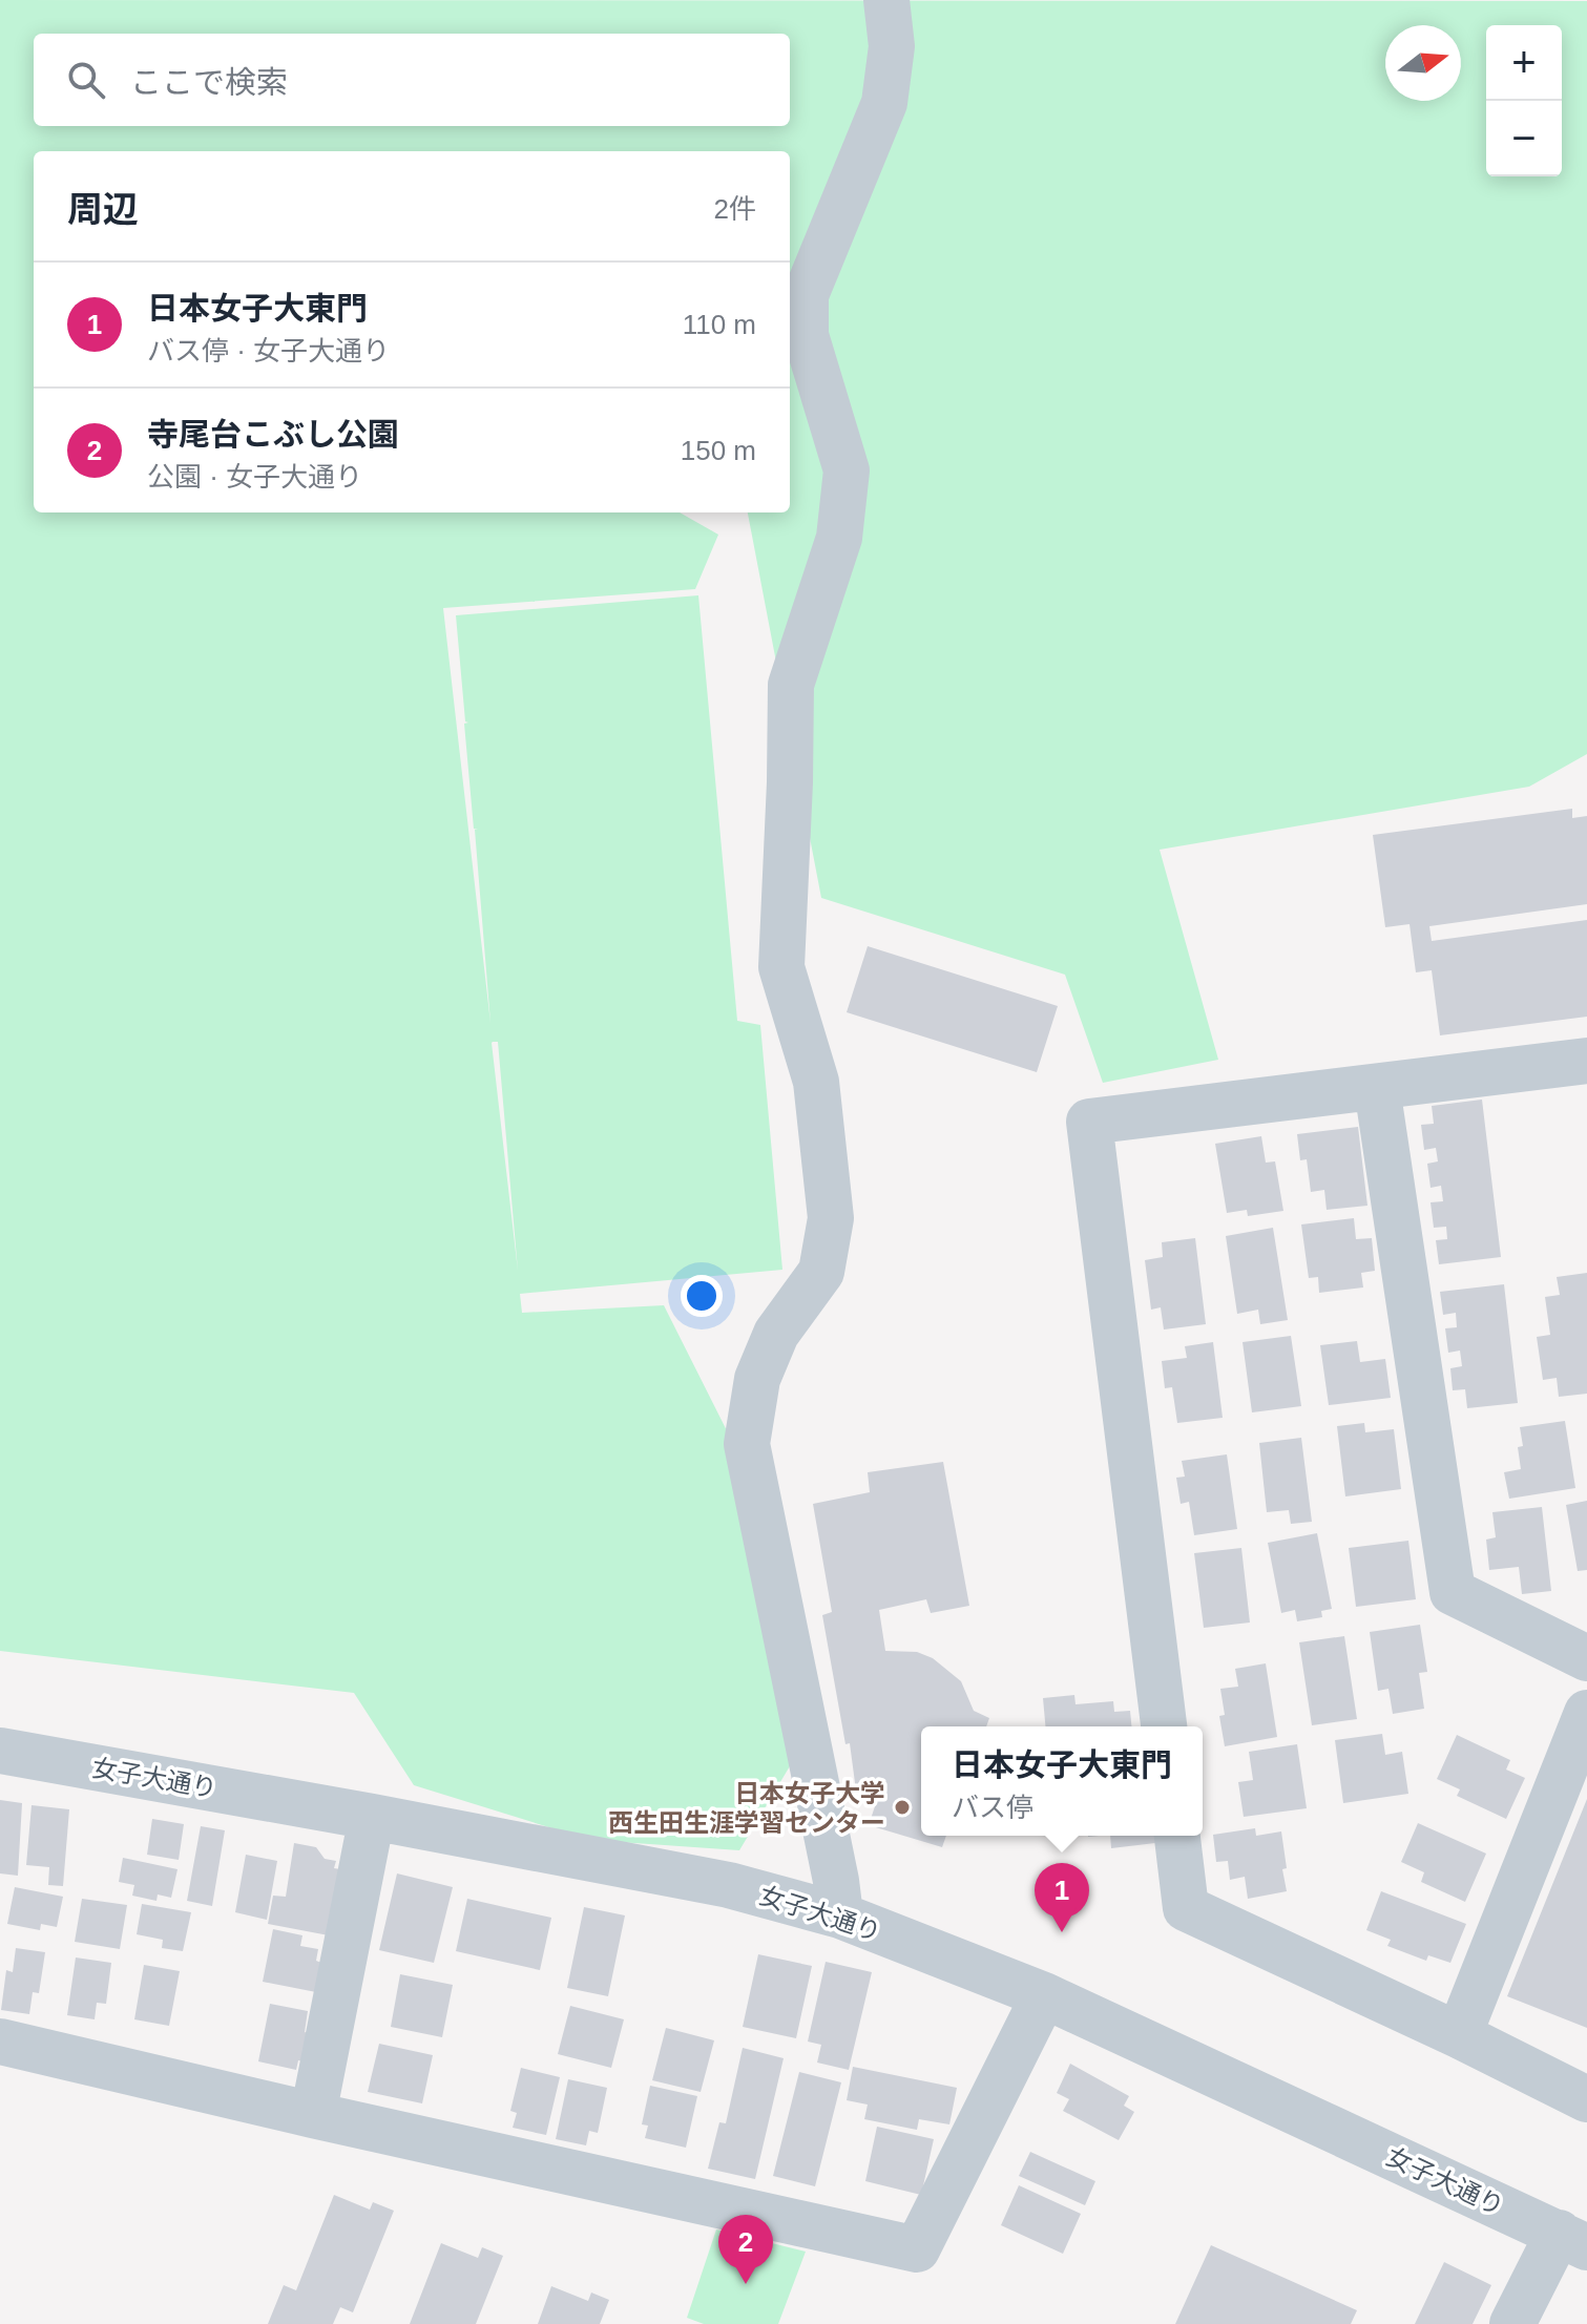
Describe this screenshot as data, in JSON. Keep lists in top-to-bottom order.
{
  "streets": {
    "street": ["女子大通り"]
  },
  "places": ["日本女子大学 西生田生涯学習センター"],
  "north": "right",
  "page": {
    "map_buttons": ["+", "−"],
    "search": "ここで検索",
    "heading": ["周辺", "2件"],
    "list": [
      {
        "mark": "1",
        "name": "日本女子大東門",
        "note": "バス停 · 女子大通り",
        "value": "110 m"
      },
      {
        "mark": "2",
        "name": "寺尾台こぶし公園",
        "note": "公園 · 女子大通り",
        "value": "150 m"
      }
    ],
    "popup": ["日本女子大東門", "バス停"],
    "pins": ["1", "2"]
  }
}
